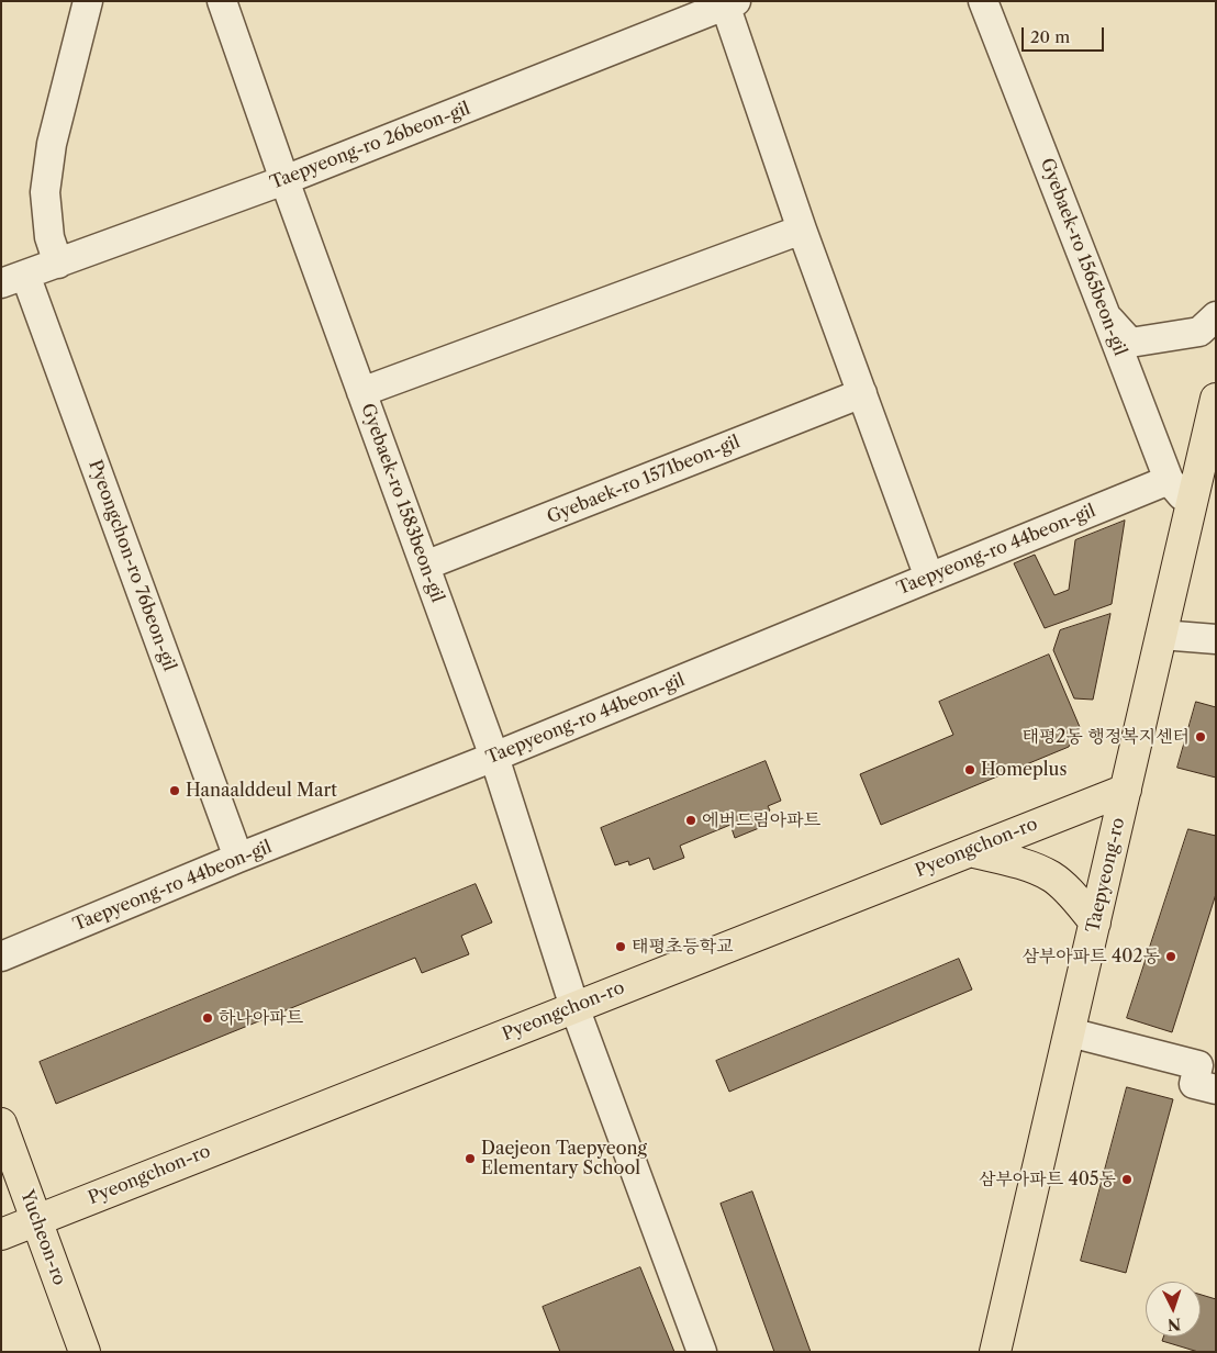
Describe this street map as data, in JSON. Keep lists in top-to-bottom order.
{
  "streets": {
    "main road": ["Pyeongchon-ro", "Taepyeong-ro", "Yucheon-ro"],
    "street": [
      "Taepyeong-ro 26beon-gil",
      "Gyebaek-ro 1565beon-gil",
      "Gyebaek-ro 1571beon-gil",
      "Gyebaek-ro 1583beon-gil",
      "Taepyeong-ro 44beon-gil",
      "Pyeongchon-ro 76beon-gil"
    ]
  },
  "crossings": [
    ["Taepyeong-ro 26beon-gil", "Gyebaek-ro 1583beon-gil"],
    ["Taepyeong-ro 26beon-gil", "Pyeongchon-ro 76beon-gil"],
    ["Gyebaek-ro 1565beon-gil", "Taepyeong-ro 44beon-gil"],
    ["Gyebaek-ro 1565beon-gil", "Taepyeong-ro"],
    ["Gyebaek-ro 1571beon-gil", "Gyebaek-ro 1583beon-gil"],
    ["Gyebaek-ro 1583beon-gil", "Taepyeong-ro 44beon-gil"],
    ["Gyebaek-ro 1583beon-gil", "Pyeongchon-ro"],
    ["Taepyeong-ro 44beon-gil", "Pyeongchon-ro 76beon-gil"],
    ["Pyeongchon-ro", "Taepyeong-ro"],
    ["Pyeongchon-ro", "Yucheon-ro"]
  ],
  "places": [
    "태평2동 행정복지센터",
    "Homeplus",
    "Hanaalddeul Mart",
    "에버드림아파트",
    "태평초등학교",
    "삼부아파트 402동",
    "하나아파트",
    "Daejeon Taepyeong Elementary School",
    "삼부아파트 405동"
  ],
  "scale_bar": "20 m",
  "north": "bottom"
}
